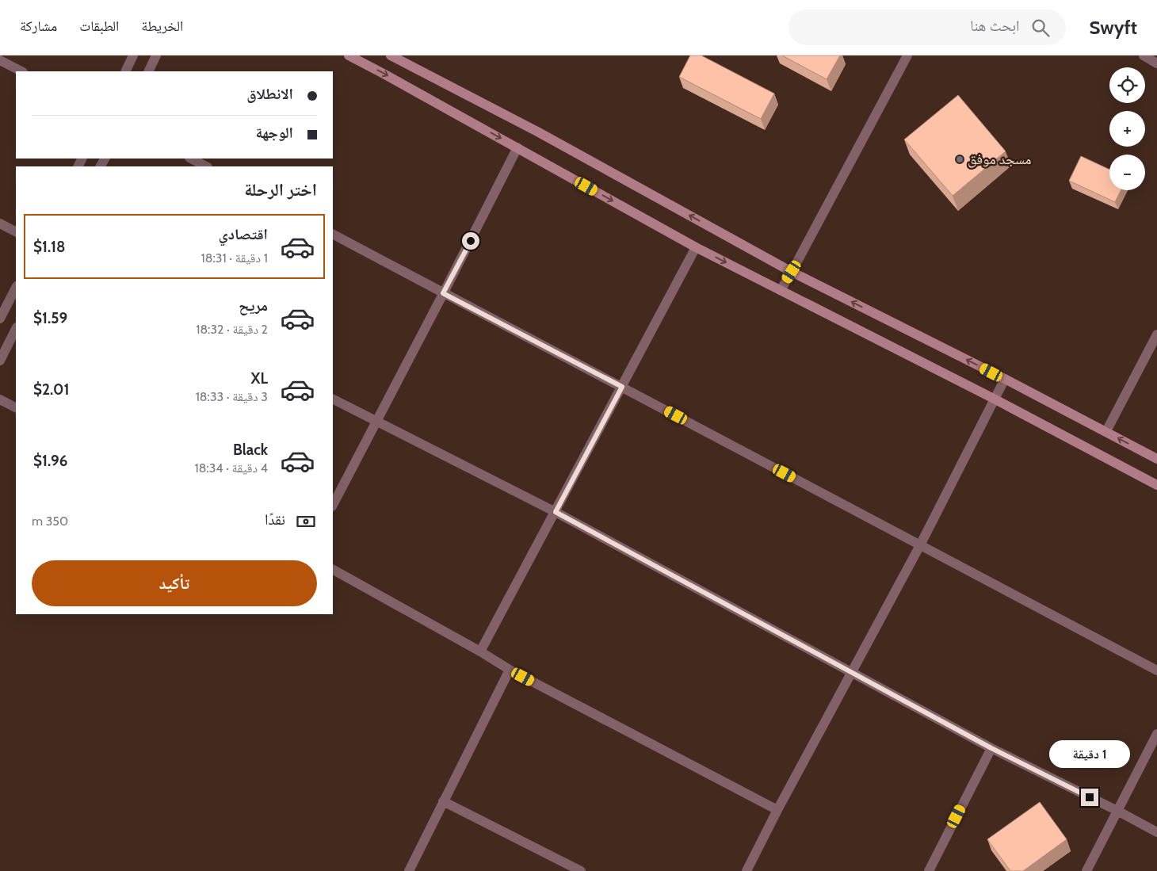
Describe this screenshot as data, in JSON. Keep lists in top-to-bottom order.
{
  "places": ["مسجد موفق"],
  "page": {
    "header": "Swyft",
    "search": "ابحث هنا",
    "nav": ["الخريطة", "الطبقات", "مشاركة"],
    "map_buttons": ["+", "−"],
    "banner": ["الانطلاق", "الوجهة"],
    "heading": "اختر الرحلة",
    "list": [
      {
        "name": "اقتصادي",
        "note": "1 دقيقة · 18:31",
        "value": "$1.18"
      },
      {
        "name": "مريح",
        "note": "2 دقيقة · 18:32",
        "value": "$1.59"
      },
      {
        "name": "XL",
        "note": "3 دقيقة · 18:33",
        "value": "$2.01"
      },
      {
        "name": "Black",
        "note": "4 دقيقة · 18:34",
        "value": "$1.96"
      }
    ],
    "pay": ["نقدًا", "350 m"],
    "buttons": "تأكيد",
    "bubble": "1 دقيقة"
  }
}
